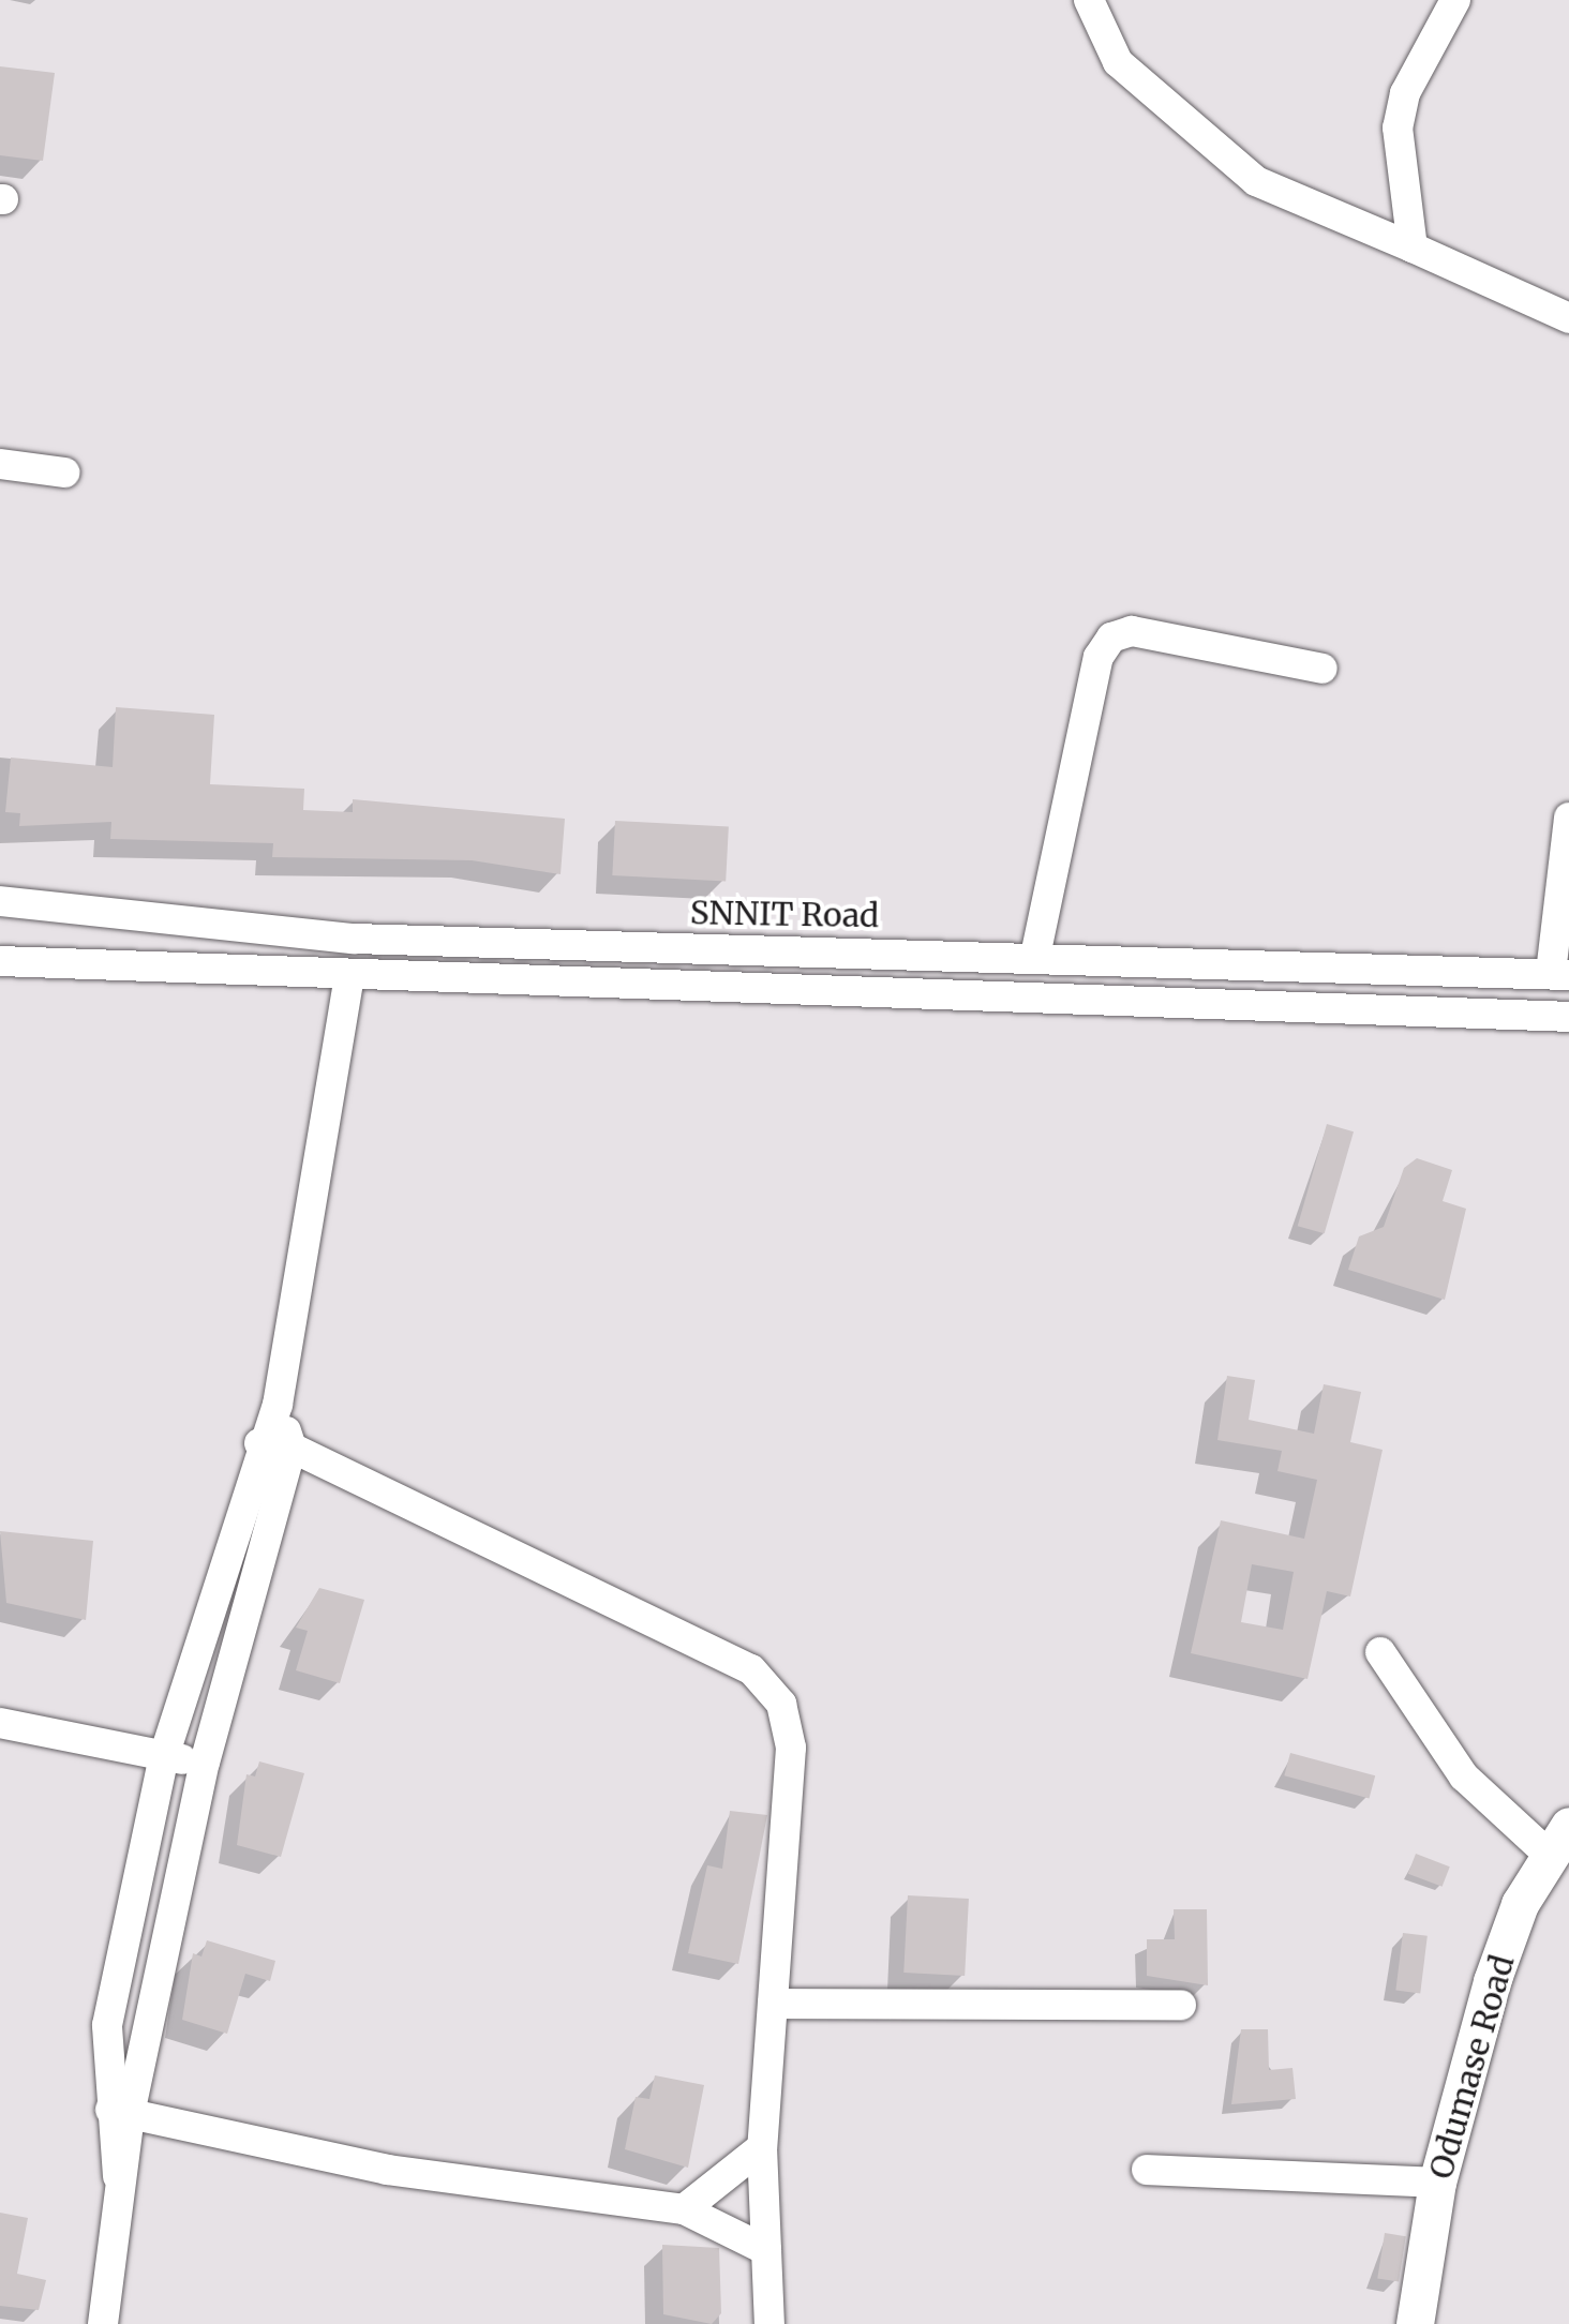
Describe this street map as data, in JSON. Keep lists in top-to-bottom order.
{
  "streets": {
    "main road": ["Odumase Road"],
    "street": ["SNNIT Road"]
  }
}
